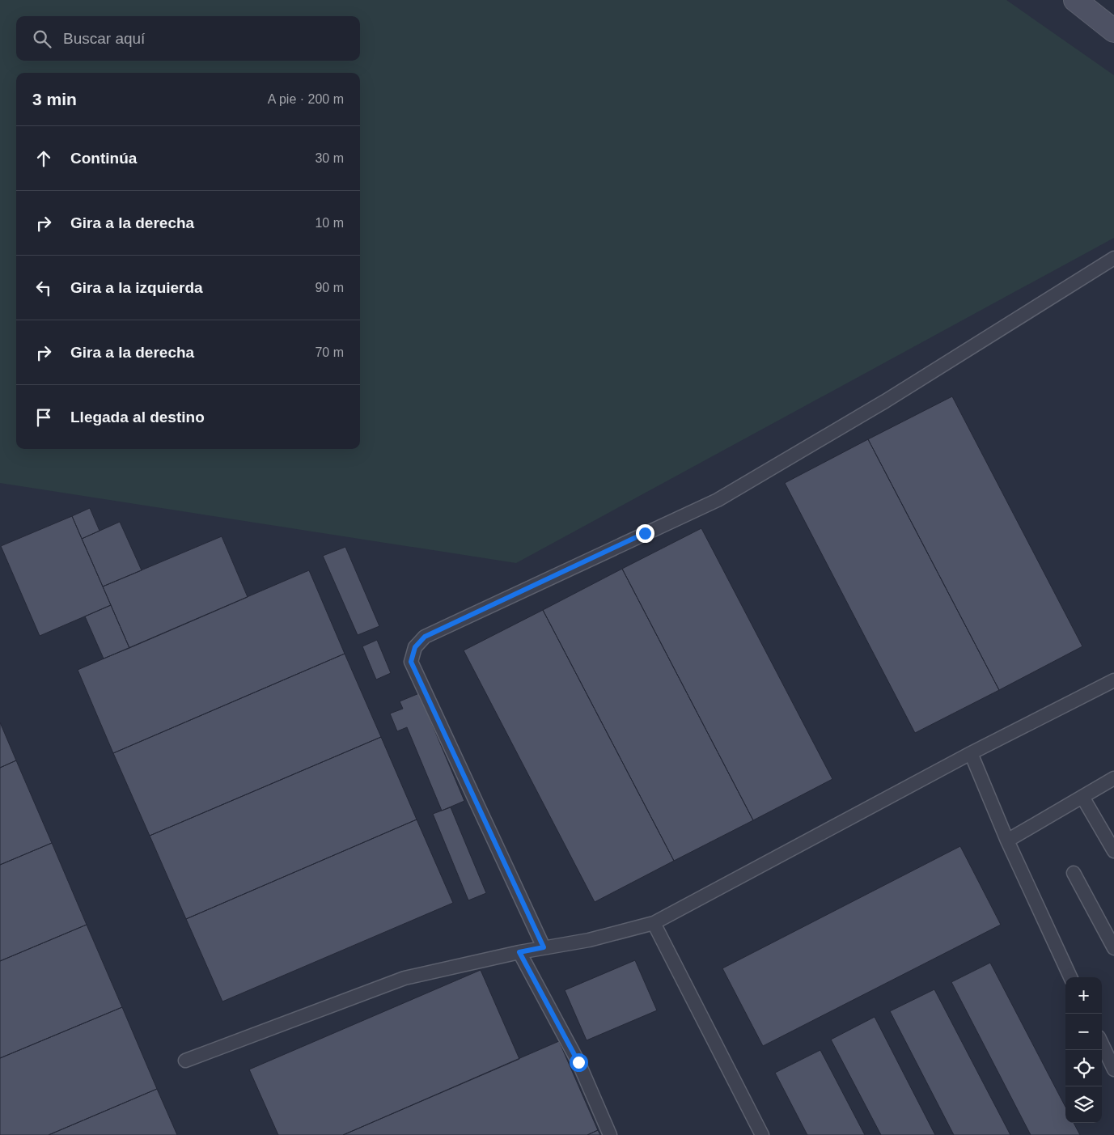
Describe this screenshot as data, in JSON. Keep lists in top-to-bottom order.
{
  "page": {
    "search": "Buscar aquí",
    "heading": ["3 min", "A pie · 200 m"],
    "list": [
      ["Continúa", "30 m"],
      ["Gira a la derecha", "10 m"],
      ["Gira a la izquierda", "90 m"],
      ["Gira a la derecha", "70 m"],
      "Llegada al destino"
    ],
    "map_buttons": ["+", "−"]
  }
}
